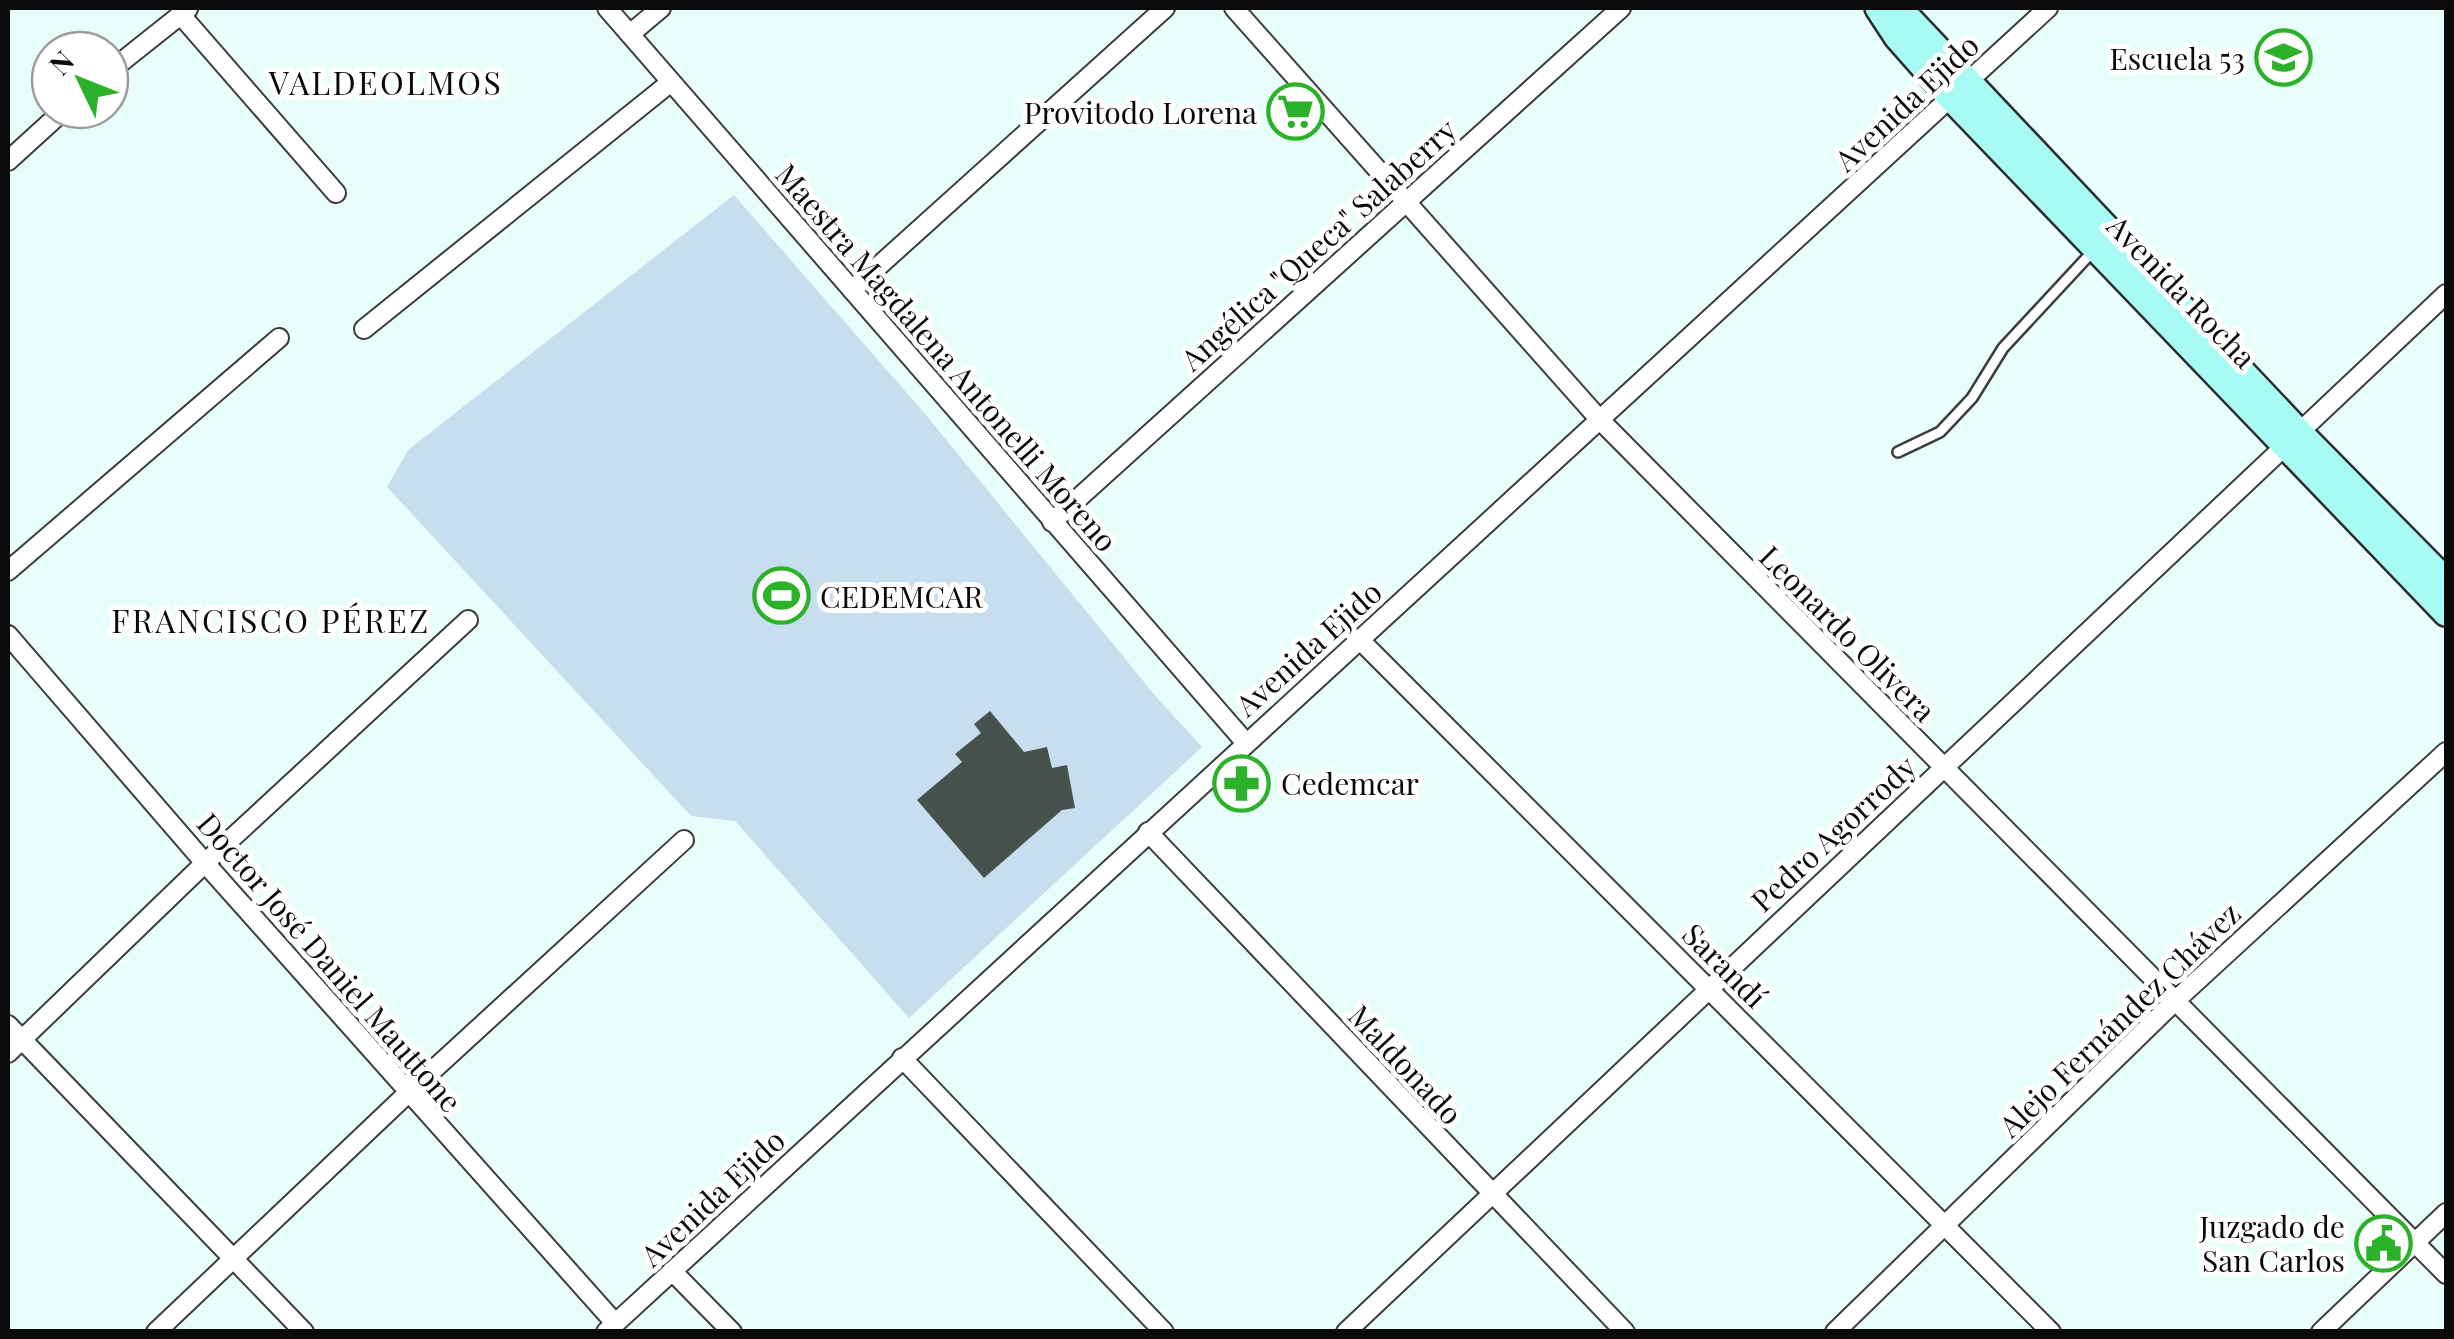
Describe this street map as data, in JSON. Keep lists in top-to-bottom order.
{
  "streets": {
    "street": [
      "Avenida Ejido",
      "Angélica \"Queca\" Salaberry",
      "Avenida Rocha",
      "Maestra Magdalena Antonelli Moreno",
      "Leonardo Olivera",
      "Pedro Agorrody",
      "Doctor José Daniel Mauttone",
      "Sarandí",
      "Alejo Fernández Chávez",
      "Maldonado"
    ]
  },
  "crossings": [
    ["Avenida Ejido", "Avenida Rocha"],
    ["Avenida Ejido", "Maestra Magdalena Antonelli Moreno"],
    ["Avenida Ejido", "Leonardo Olivera"],
    ["Avenida Ejido", "Doctor José Daniel Mauttone"],
    ["Avenida Ejido", "Sarandí"],
    ["Avenida Ejido", "Maldonado"],
    ["Angélica \"Queca\" Salaberry", "Maestra Magdalena Antonelli Moreno"],
    ["Angélica \"Queca\" Salaberry", "Leonardo Olivera"],
    ["Avenida Rocha", "Pedro Agorrody"],
    ["Leonardo Olivera", "Pedro Agorrody"],
    ["Leonardo Olivera", "Alejo Fernández Chávez"],
    ["Pedro Agorrody", "Sarandí"],
    ["Pedro Agorrody", "Maldonado"],
    ["Sarandí", "Alejo Fernández Chávez"]
  ],
  "districts": ["VALDEOLMOS", "FRANCISCO PÉREZ"],
  "places": {
    "school or university": ["Escuela 53"],
    "supermarket": ["Provitodo Lorena"],
    "sports": ["CEDEMCAR"],
    "pharmacy": ["Cedemcar"],
    "public building": ["Juzgado de San Carlos"]
  },
  "north": "top left"
}
